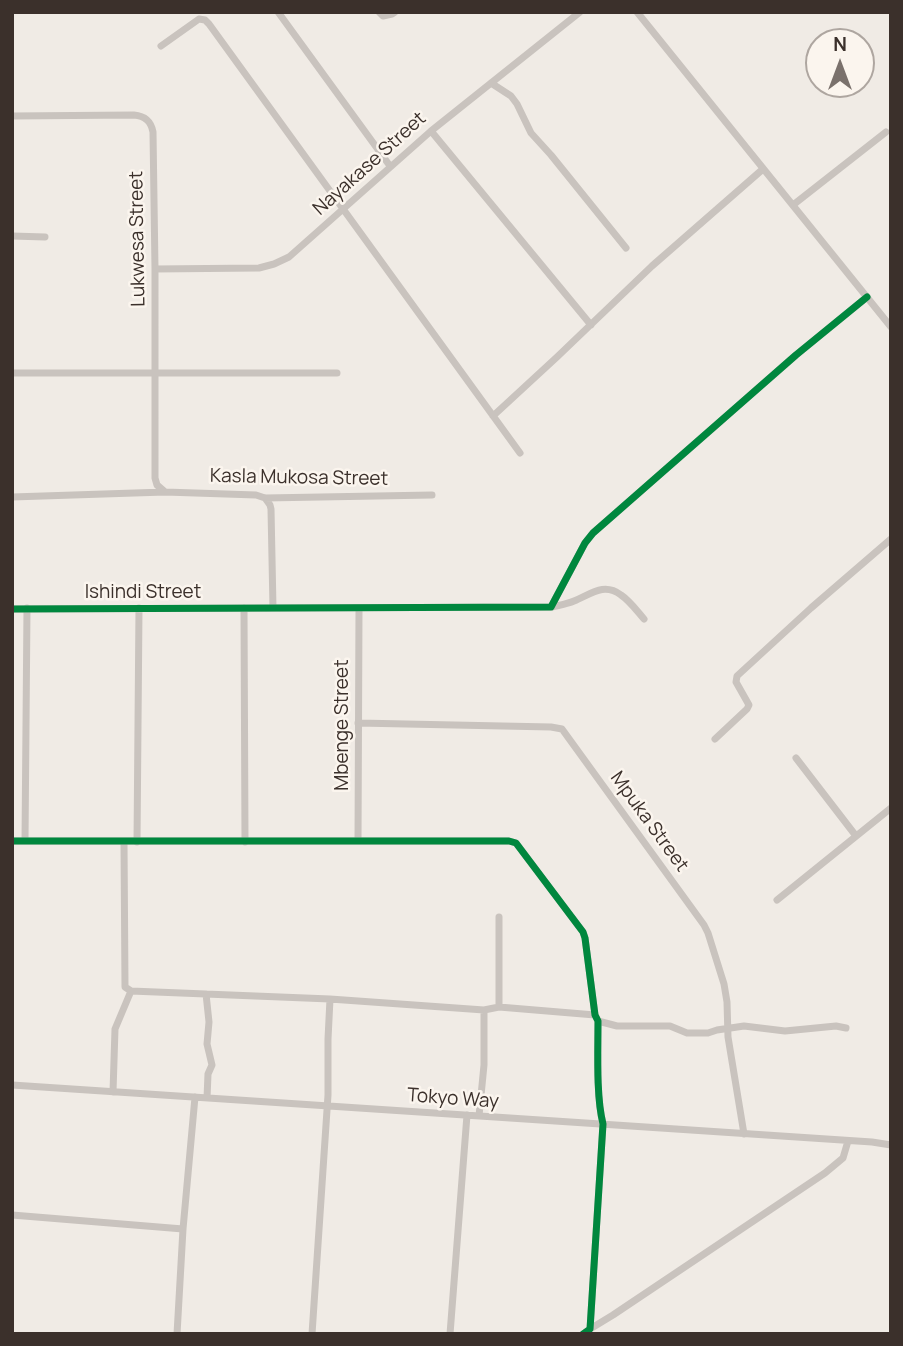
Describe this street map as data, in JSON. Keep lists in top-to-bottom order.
{
  "streets": {
    "street": [
      "Nayakase Street",
      "Lukwesa Street",
      "Kasla Mukosa Street",
      "Ishindi Street",
      "Mbenge Street",
      "Mpuka Street",
      "Tokyo Way"
    ]
  },
  "crossings": [
    ["Nayakase Street", "Lukwesa Street"],
    ["Lukwesa Street", "Kasla Mukosa Street"],
    ["Ishindi Street", "Mbenge Street"],
    ["Mbenge Street", "Mpuka Street"],
    ["Mpuka Street", "Tokyo Way"]
  ],
  "north": "top"
}
